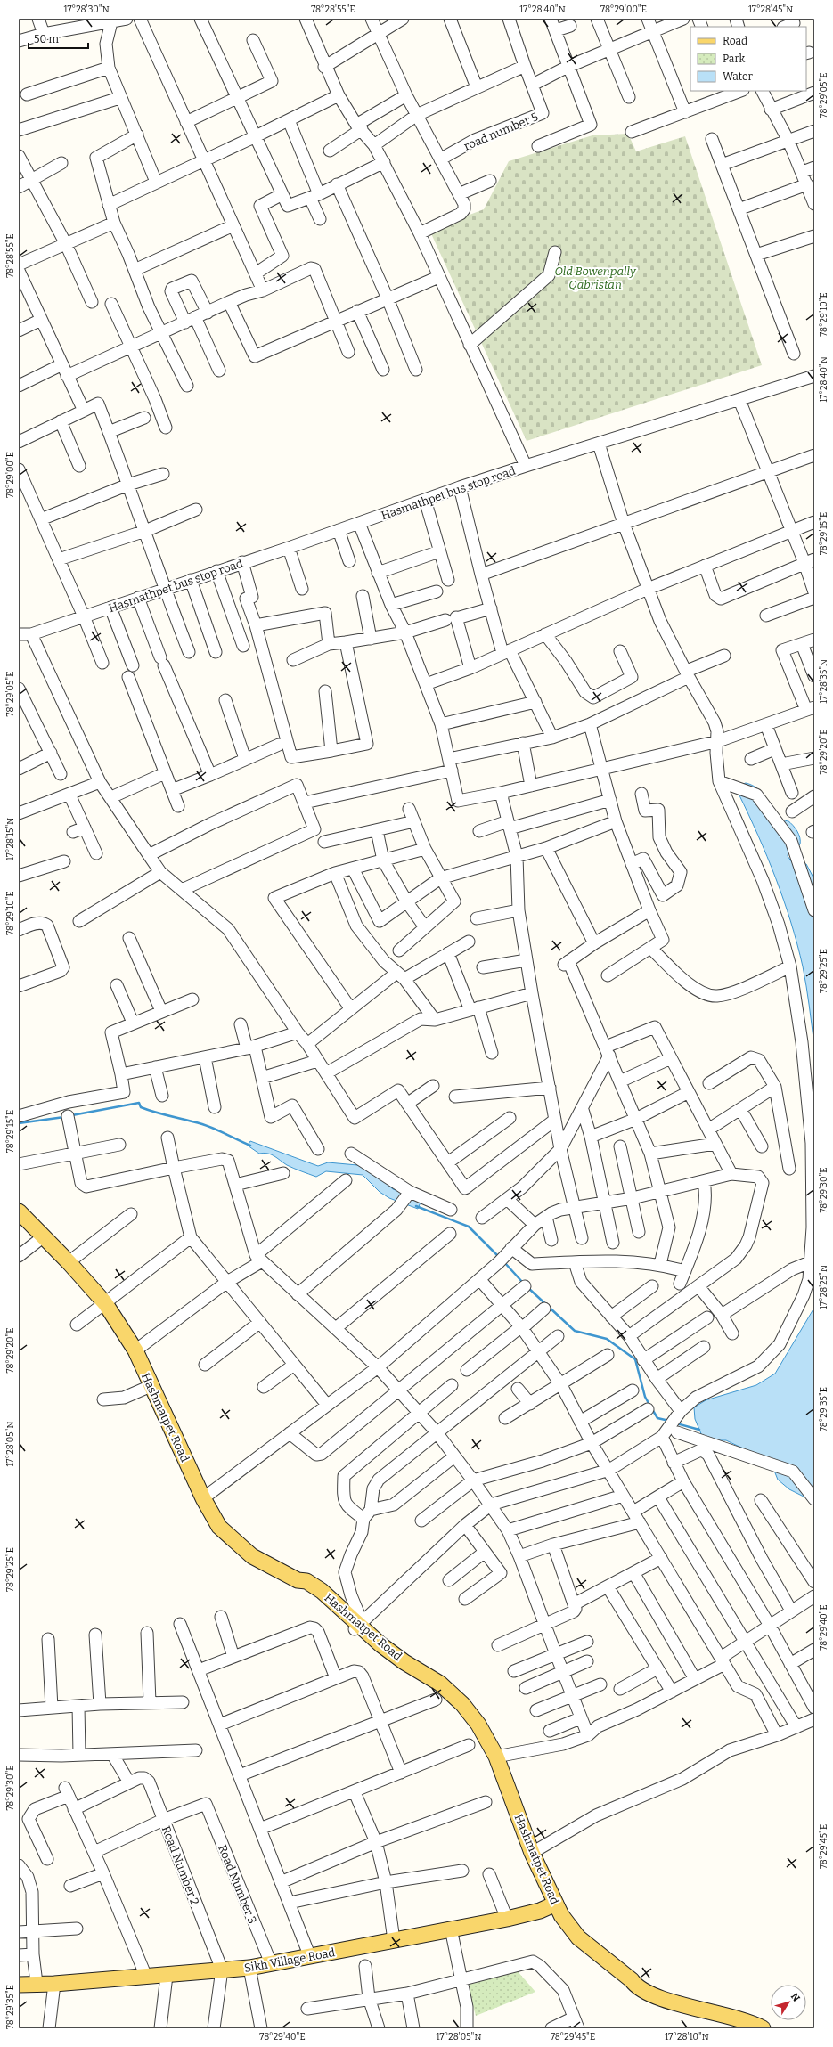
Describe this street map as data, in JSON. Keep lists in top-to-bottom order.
{
  "streets": {
    "main road": ["Hashmatpet Road", "Sikh Village Road"],
    "street": [
      "road number 5",
      "Hasmathpet bus stop road",
      "Road Number 2",
      "Road Number 3"
    ]
  },
  "crossings": [
    ["Hashmatpet Road", "Sikh Village Road"],
    ["Road Number 2", "Road Number 3"],
    ["Road Number 2", "Sikh Village Road"],
    ["Road Number 3", "Sikh Village Road"]
  ],
  "parks": ["Old Bowenpally Qabristan"],
  "legend": ["Road", "Park", "Water"],
  "scale_bar": "50 m",
  "north": "top right",
  "coordinates": [
    "17°28'30\"N",
    "78°28'55\"E",
    "17°28'40\"N",
    "78°29'00\"E",
    "17°28'45\"N",
    "78°29'05\"E",
    "78°29'10\"E",
    "78°29'15\"E",
    "17°28'35\"N",
    "78°29'20\"E",
    "17°28'15\"N",
    "78°29'25\"E",
    "78°29'30\"E",
    "17°28'25\"N",
    "78°29'35\"E",
    "17°28'05\"N",
    "78°29'40\"E",
    "78°29'45\"E",
    "17°28'10\"N"
  ]
}
